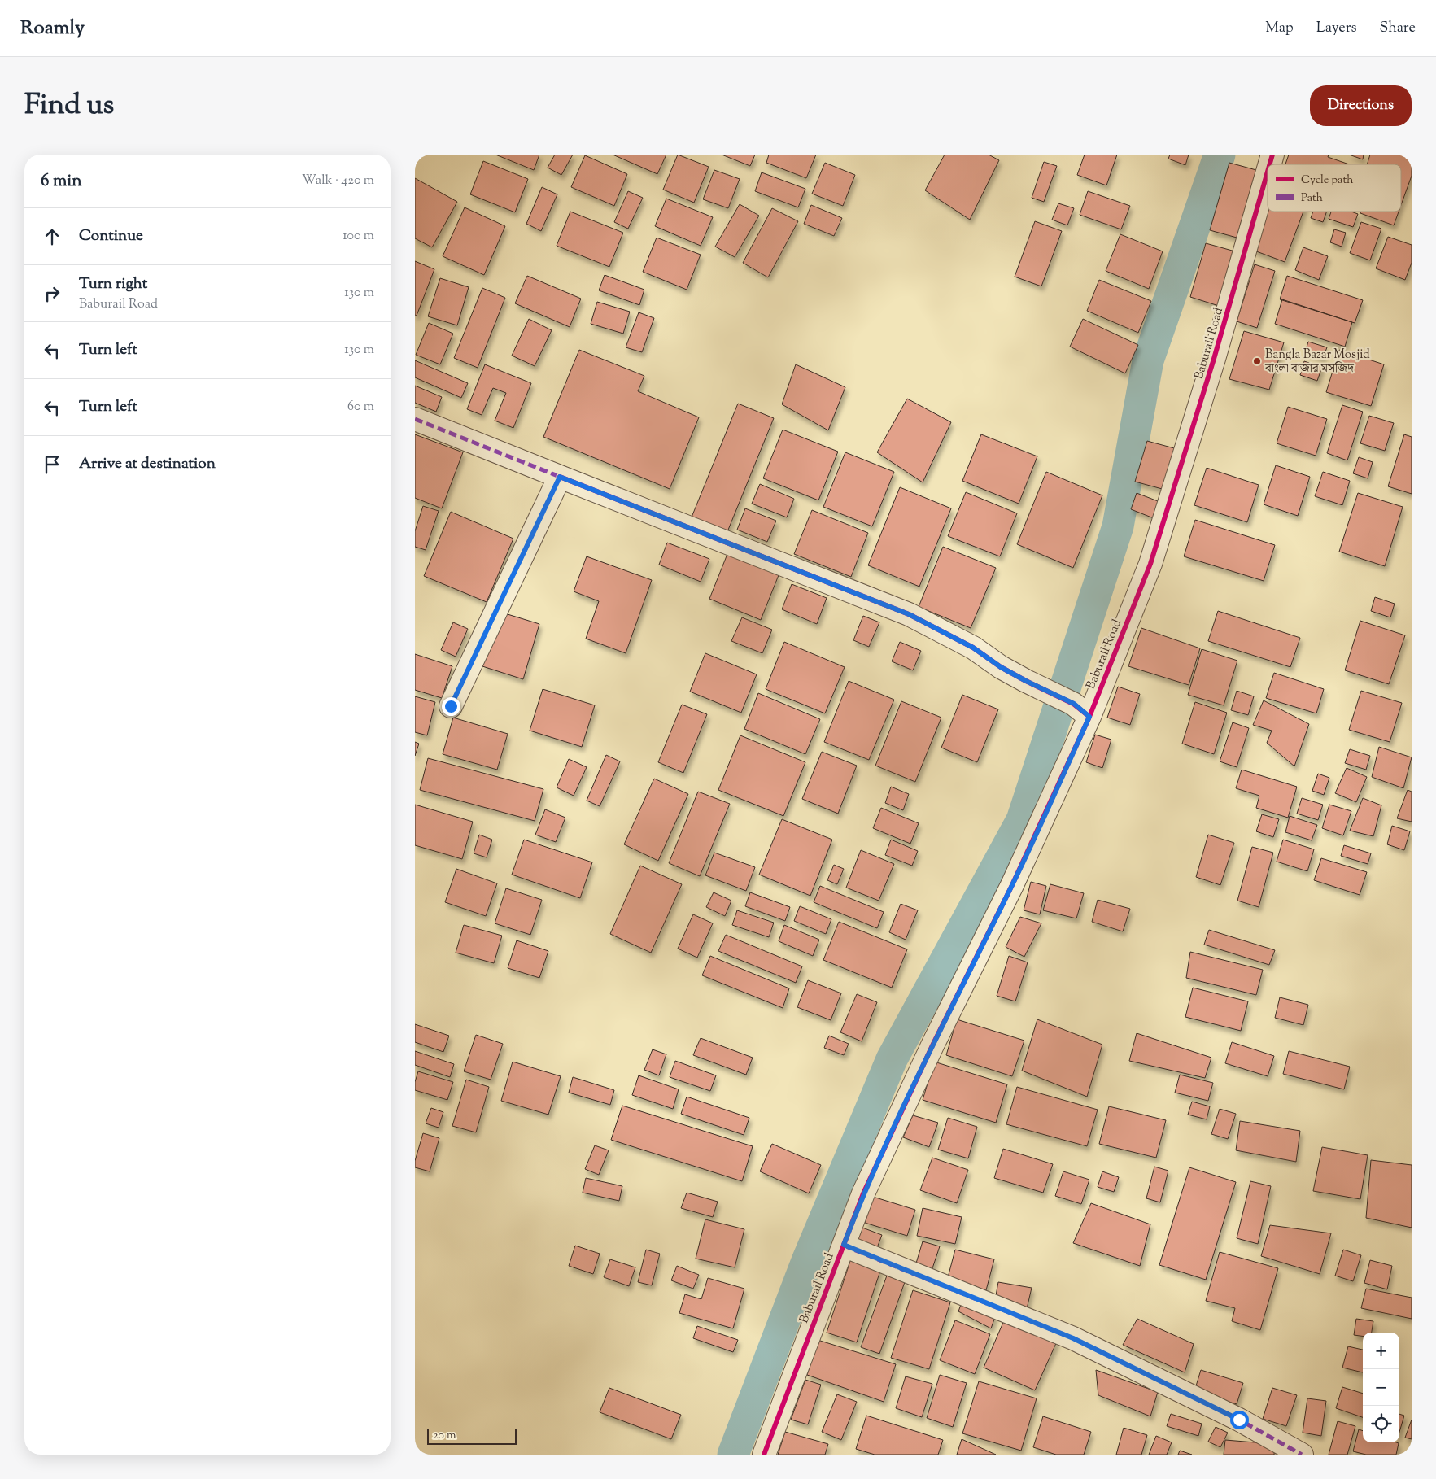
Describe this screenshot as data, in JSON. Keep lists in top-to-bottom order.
{
  "streets": {
    "street": ["Baburail Road"]
  },
  "places": ["Bangla Bazar Mosjid বাংলা বাজার মসজিদ"],
  "legend": ["Cycle path", "Path"],
  "scale_bar": "20 m",
  "page": {
    "header": "Roamly",
    "nav": ["Map", "Layers", "Share"],
    "title": "Find us",
    "buttons": "Directions",
    "heading": ["6 min", "Walk · 420 m"],
    "list": [
      ["Continue", "100 m"],
      ["Turn right", "Baburail Road", "130 m"],
      ["Turn left", "130 m"],
      ["Turn left", "60 m"],
      "Arrive at destination"
    ],
    "map_buttons": ["+", "−"],
    "scale": "20 m"
  }
}
